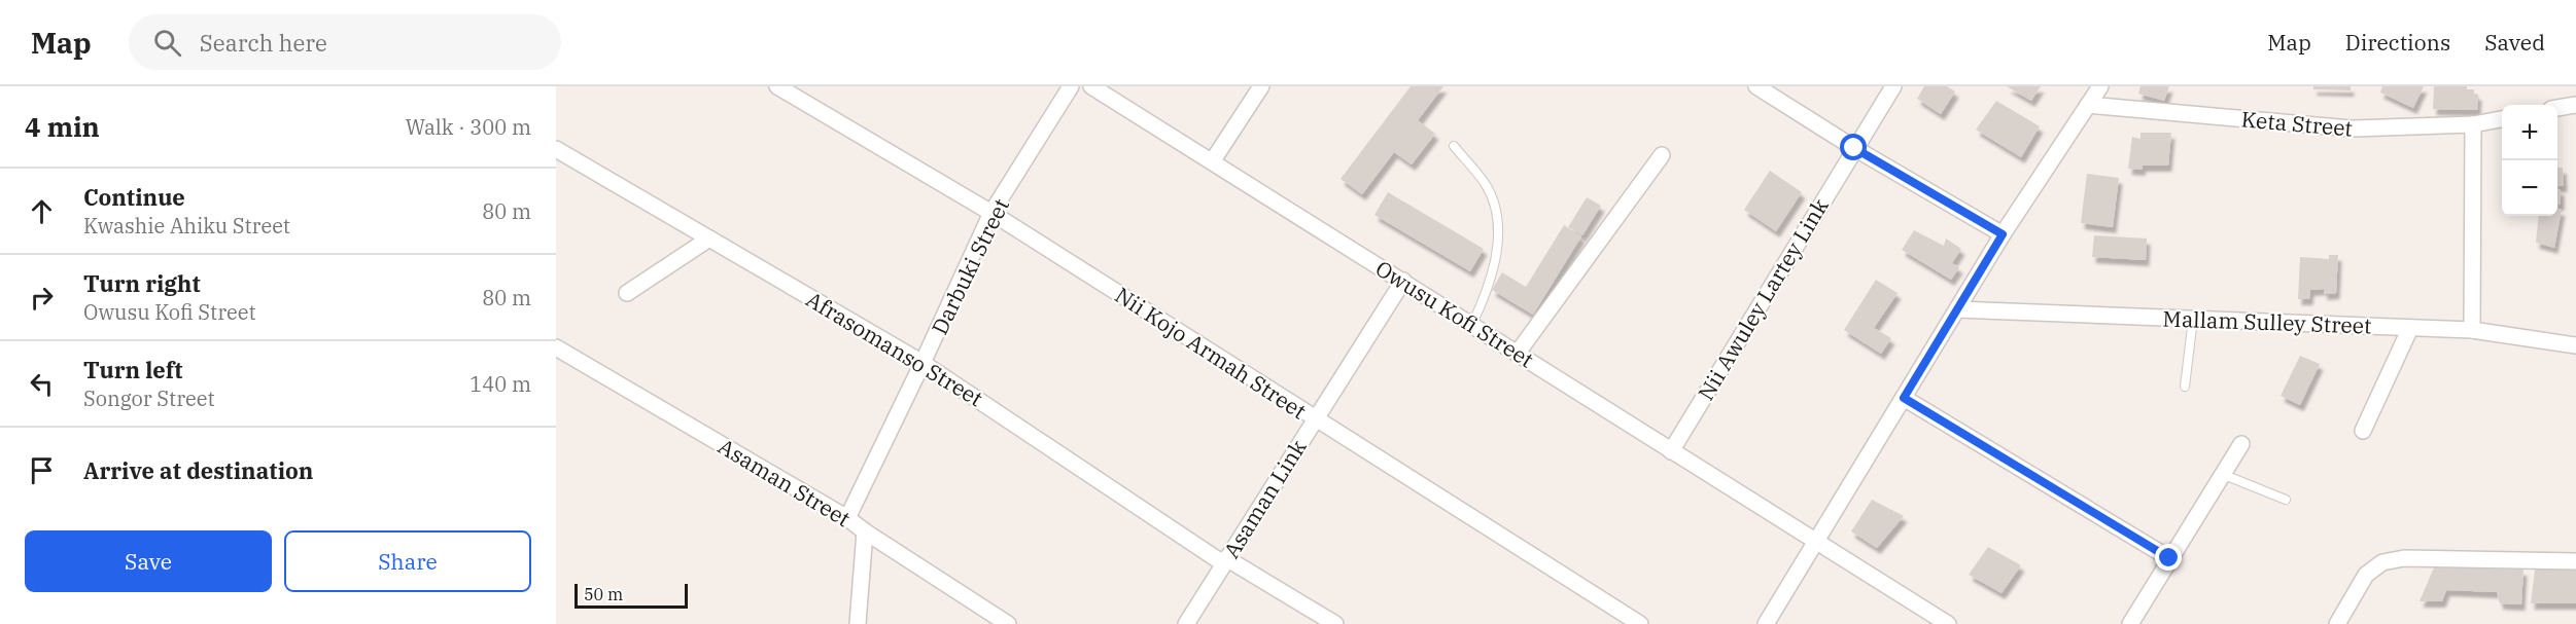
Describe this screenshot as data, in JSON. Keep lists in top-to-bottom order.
{
  "streets": {
    "street": [
      "Keta Street",
      "Darbuki Street",
      "Nii Awuley Lartey Link",
      "Owusu Kofi Street",
      "Mallam Sulley Street",
      "Afrasomanso Street",
      "Nii Kojo Armah Street",
      "Asaman Street",
      "Asaman Link"
    ]
  },
  "crossings": [
    ["Darbuki Street", "Afrasomanso Street"],
    ["Darbuki Street", "Nii Kojo Armah Street"],
    ["Darbuki Street", "Asaman Street"],
    ["Nii Awuley Lartey Link", "Owusu Kofi Street"],
    ["Owusu Kofi Street", "Asaman Link"],
    ["Afrasomanso Street", "Asaman Link"],
    ["Nii Kojo Armah Street", "Asaman Link"]
  ],
  "scale_bar": "50 m",
  "page": {
    "header": "Map",
    "search": "Search here",
    "nav": ["Map", "Directions", "Saved"],
    "heading": ["4 min", "Walk · 300 m"],
    "map_buttons": ["+", "−"],
    "list": [
      ["Continue", "Kwashie Ahiku Street", "80 m"],
      ["Turn right", "Owusu Kofi Street", "80 m"],
      ["Turn left", "Songor Street", "140 m"],
      "Arrive at destination"
    ],
    "buttons": ["Save", "Share"],
    "scale": "50 m"
  }
}
